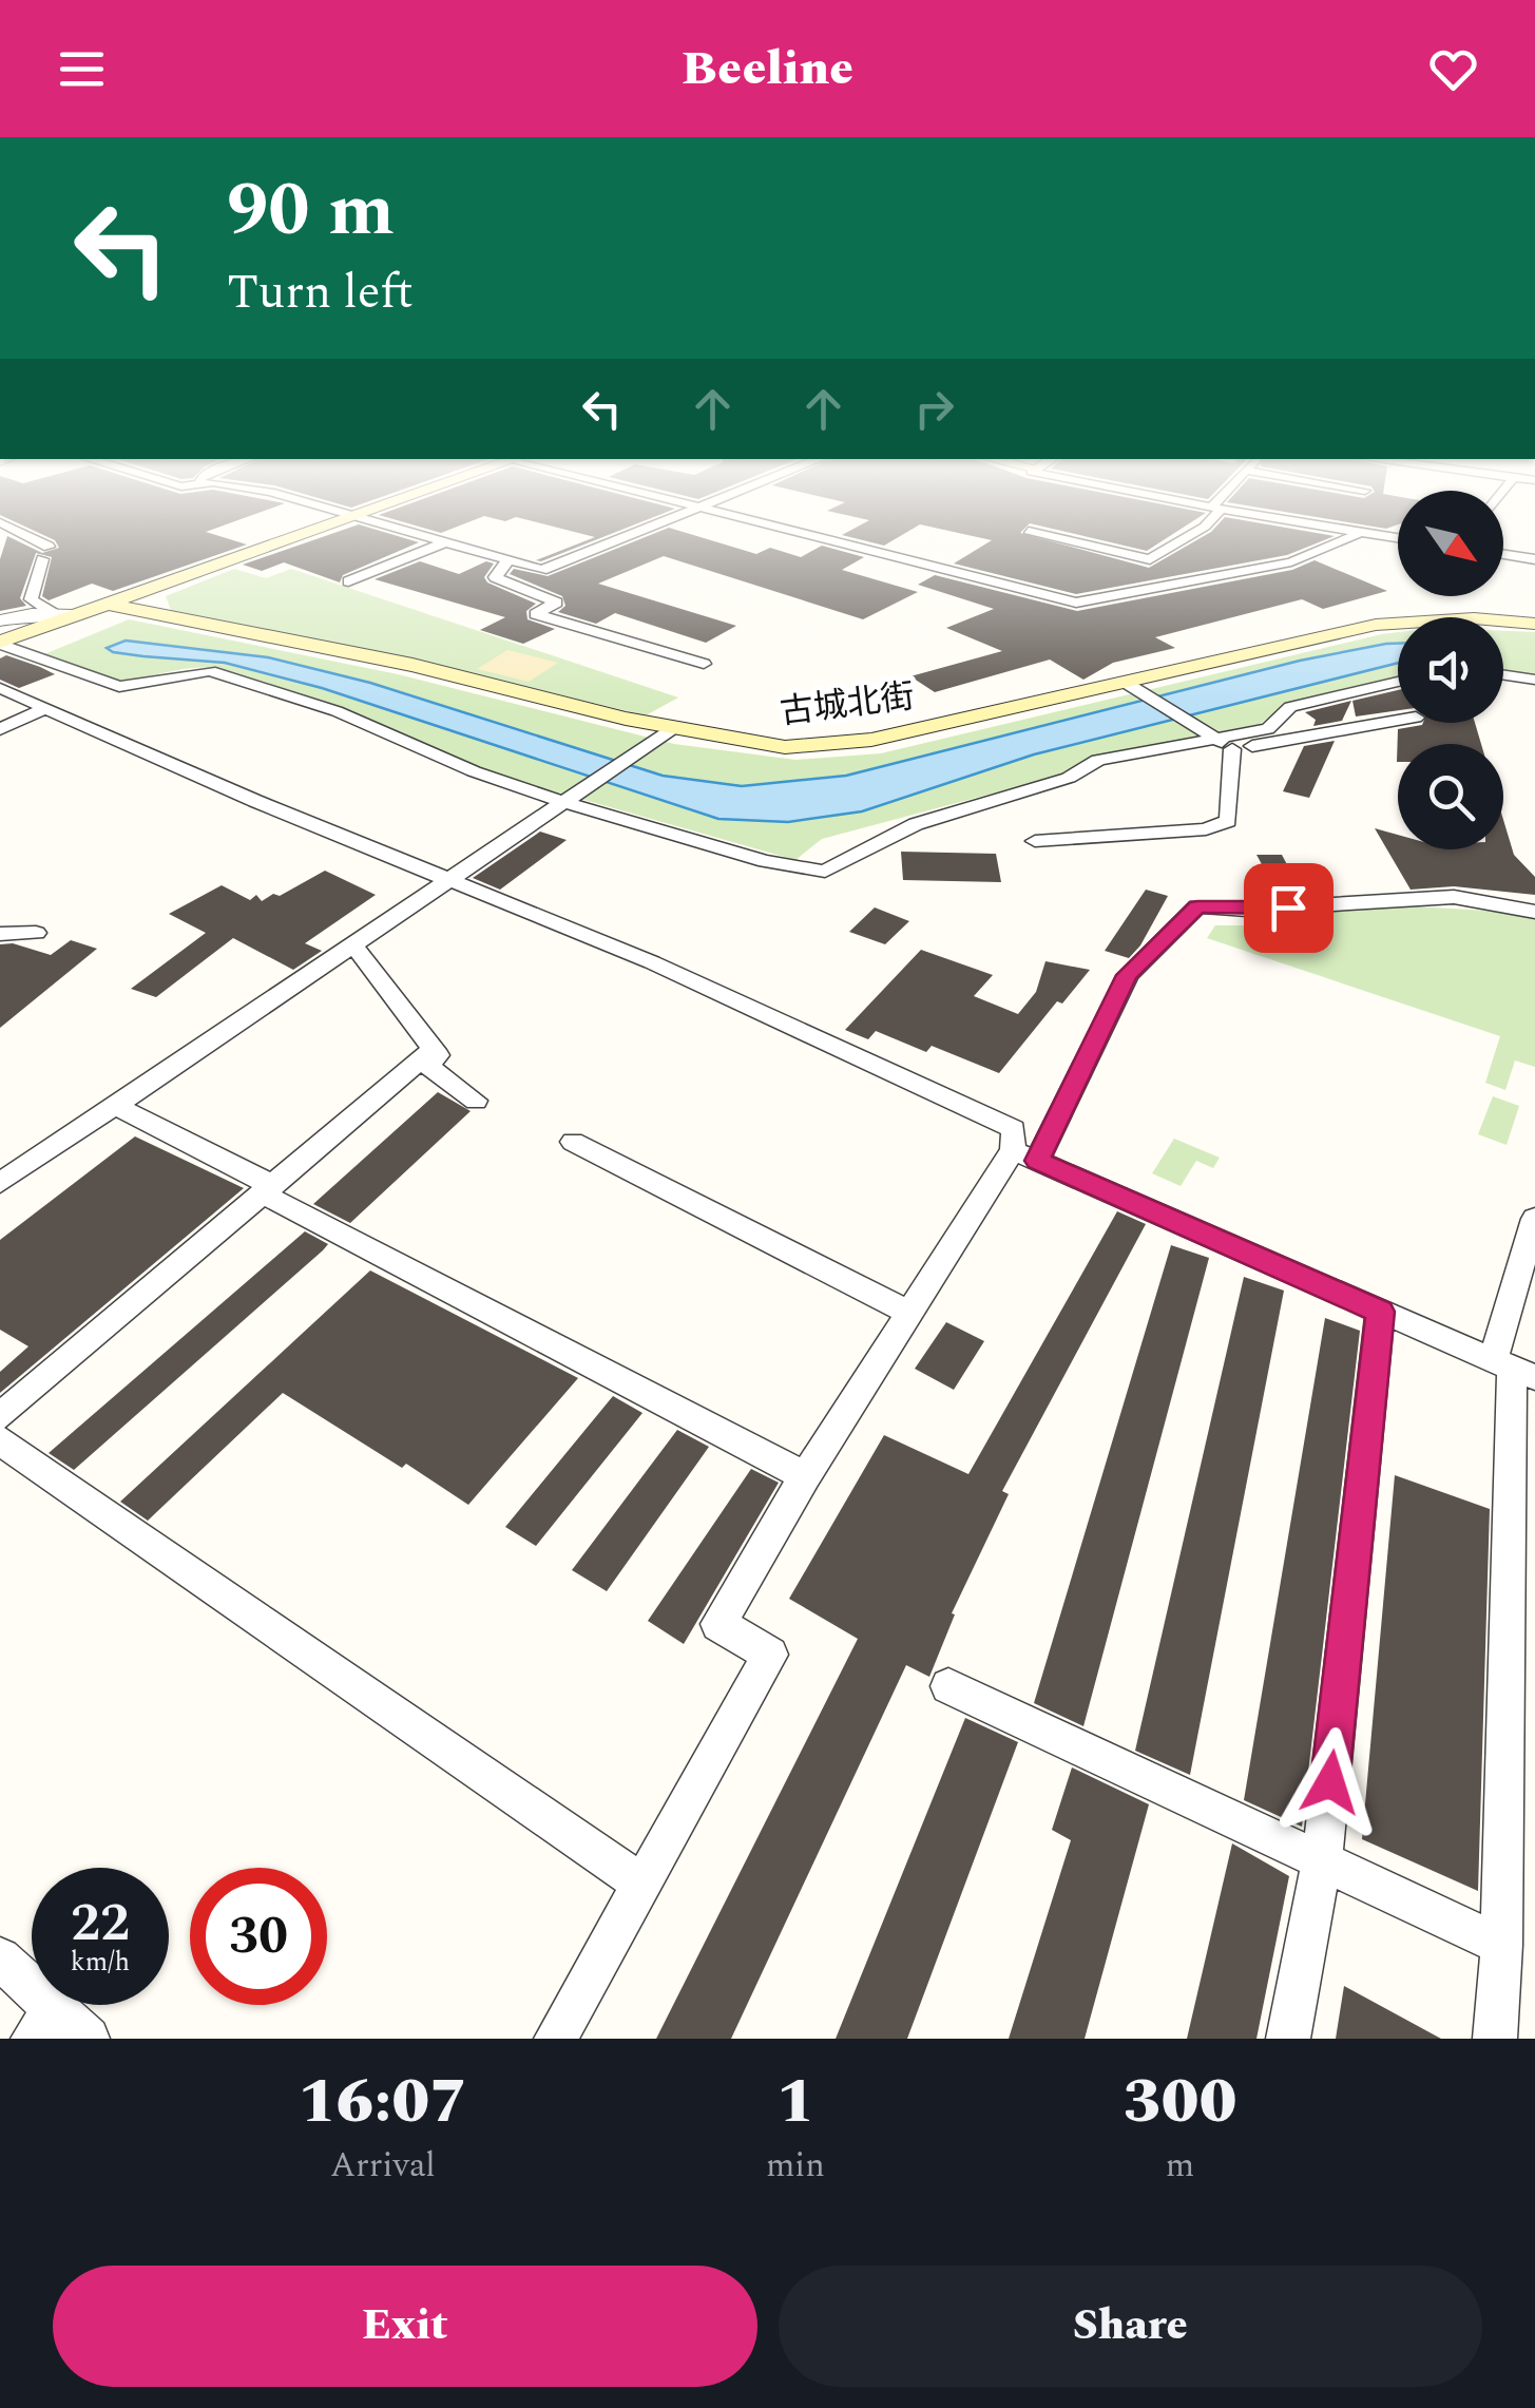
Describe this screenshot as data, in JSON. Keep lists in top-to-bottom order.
{
  "streets": {
    "main road": ["古城北街"]
  },
  "north": "bottom right",
  "page": {
    "header": "Beeline",
    "turn": ["90 m", "Turn left"],
    "speed": "22 km/h",
    "limit": "30",
    "eta": [
      "16:07",
      "Arrival",
      "1",
      "min",
      "300",
      "m"
    ],
    "buttons": ["Exit", "Share"]
  }
}
